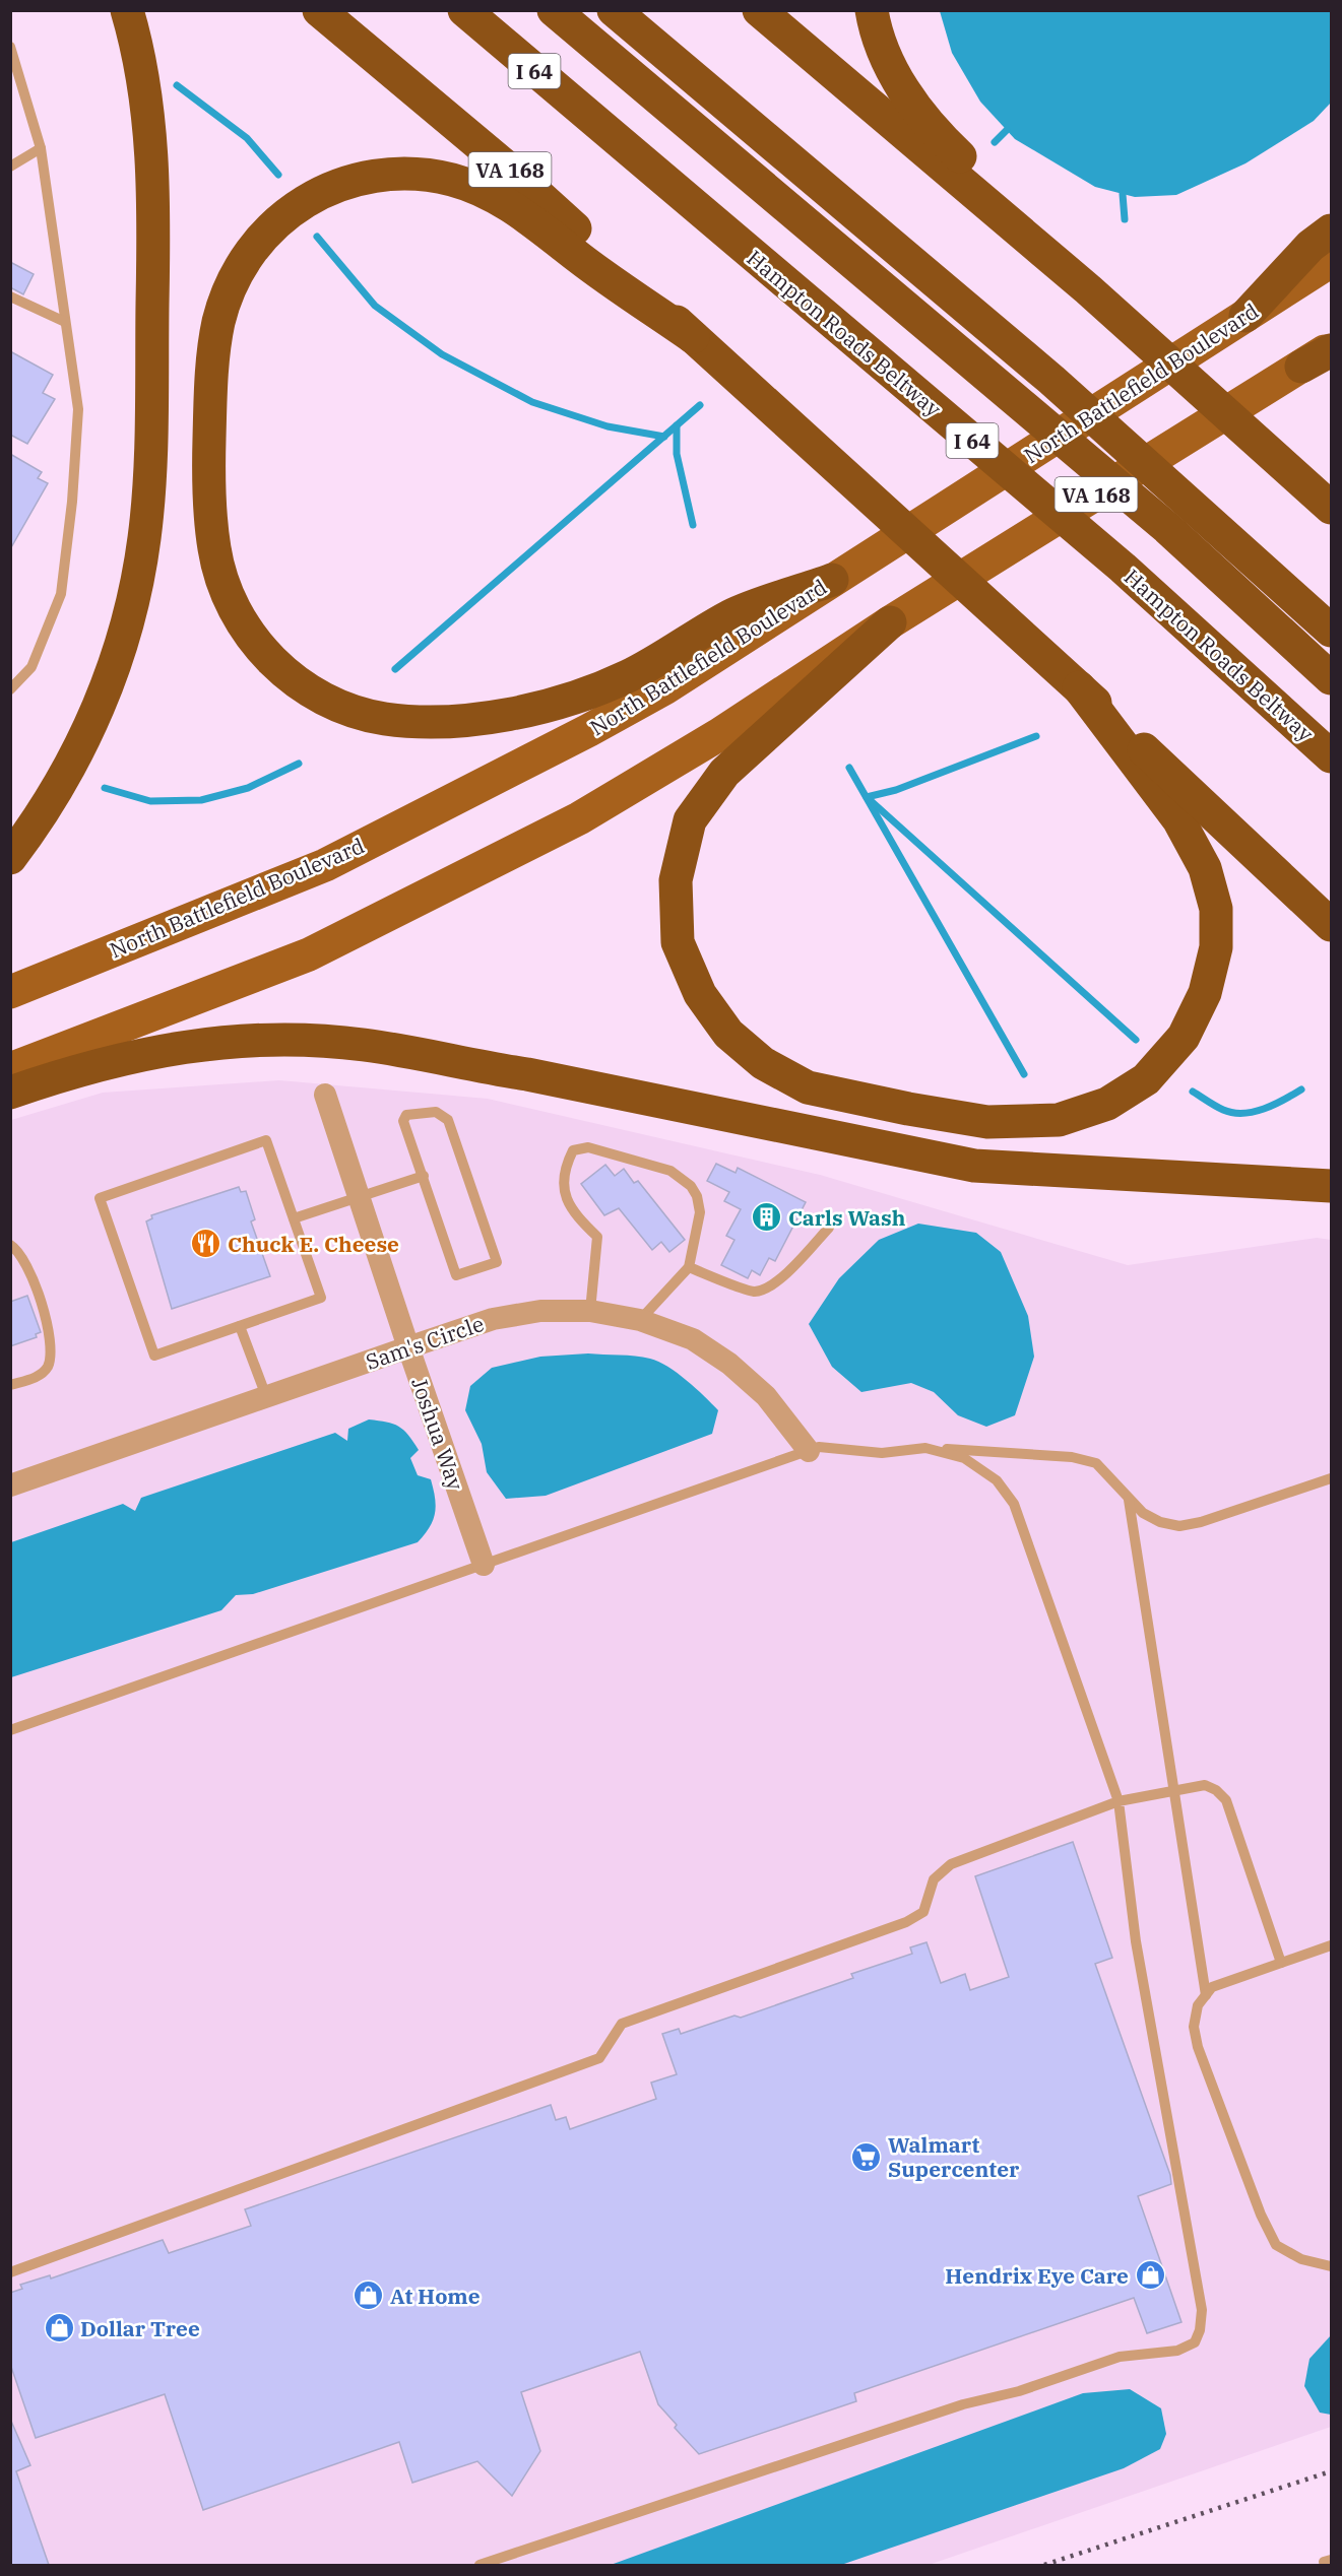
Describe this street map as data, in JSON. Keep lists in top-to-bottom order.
{
  "streets": {
    "highway": ["I 64", "VA 168", "Hampton Roads Beltway"],
    "main road": ["North Battlefield Boulevard"],
    "street": ["Sam's Circle", "Joshua Way"]
  },
  "crossings": [
    ["Sam's Circle", "Joshua Way"]
  ],
  "places": {
    "building": ["Carls Wash"],
    "restaurant": ["Chuck E. Cheese"],
    "supermarket": ["Walmart Supercenter"],
    "shop": ["Hendrix Eye Care", "At Home", "Dollar Tree"]
  }
}
